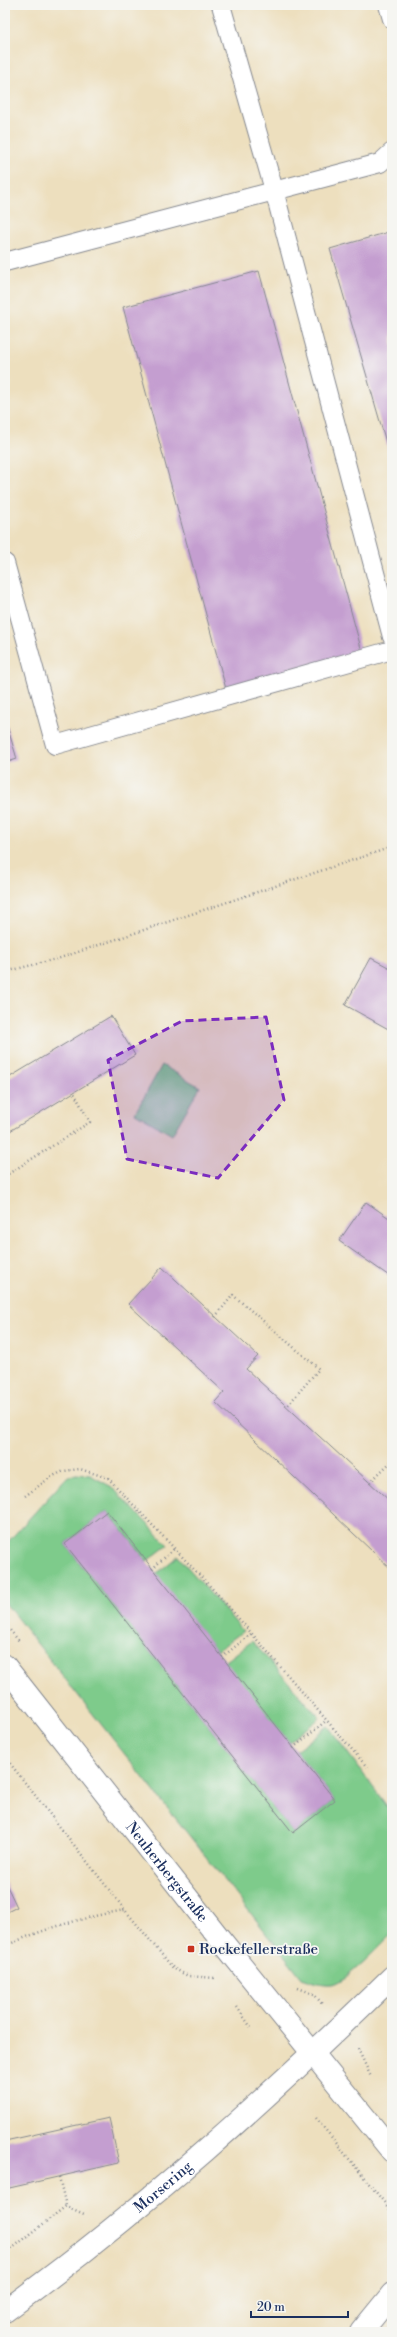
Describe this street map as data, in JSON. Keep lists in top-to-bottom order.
{
  "streets": {
    "main road": ["Neuherbergstraße", "Morsering"]
  },
  "crossings": [
    ["Neuherbergstraße", "Morsering"]
  ],
  "places": {
    "transit": ["Rockefellerstraße"]
  },
  "scale_bar": "20 m"
}
